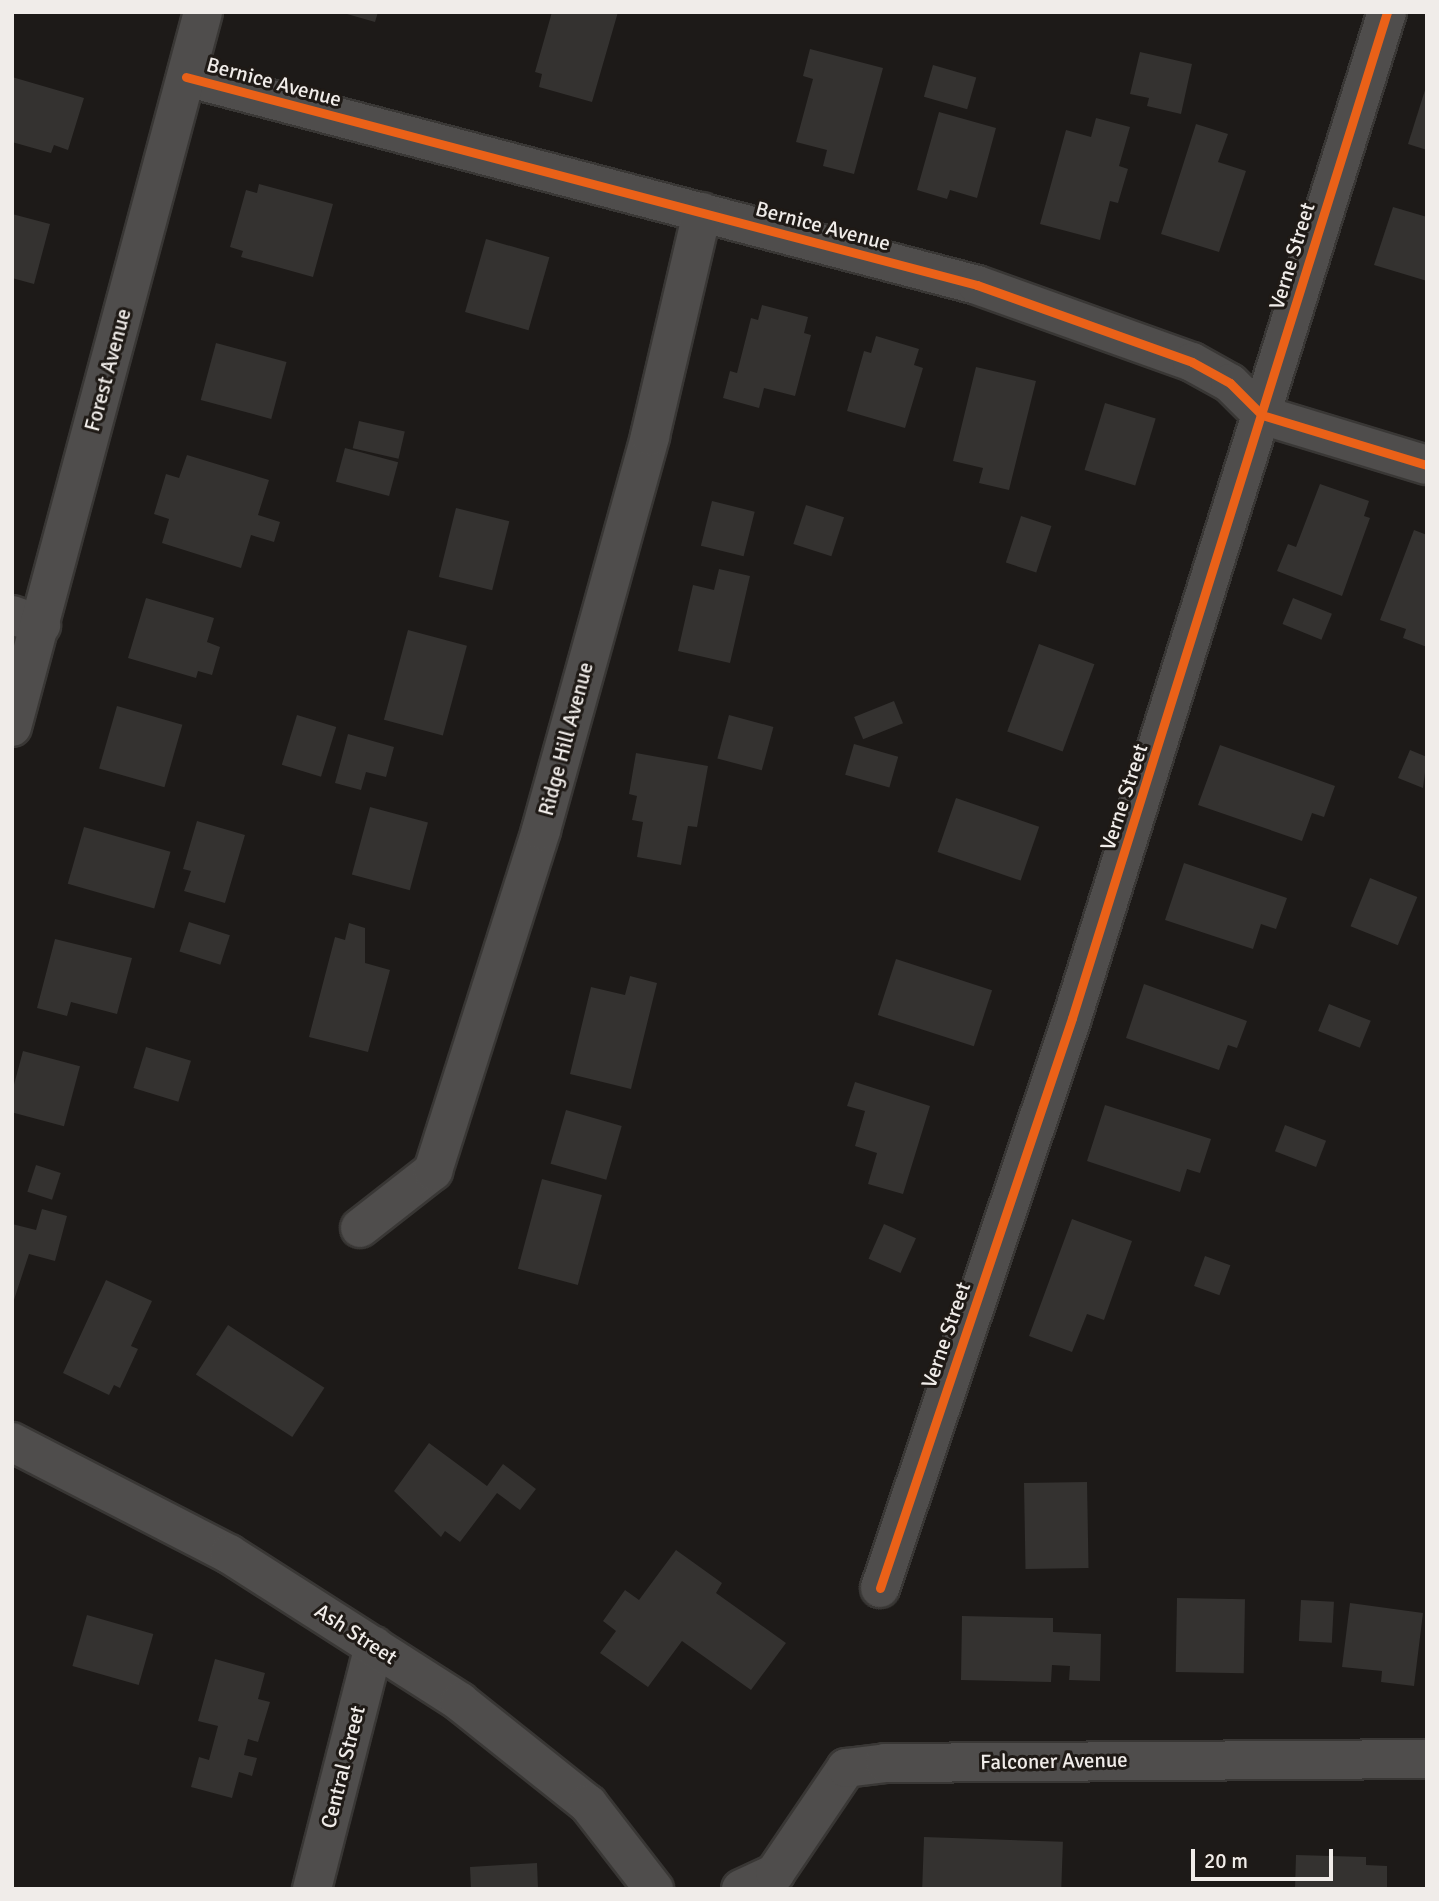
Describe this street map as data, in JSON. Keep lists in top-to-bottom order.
{
  "streets": {
    "street": [
      "Bernice Avenue",
      "Verne Street",
      "Forest Avenue",
      "Ridge Hill Avenue",
      "Ash Street",
      "Falconer Avenue",
      "Central Street"
    ]
  },
  "crossings": [
    ["Bernice Avenue", "Verne Street"],
    ["Bernice Avenue", "Forest Avenue"],
    ["Bernice Avenue", "Ridge Hill Avenue"],
    ["Ash Street", "Central Street"]
  ],
  "scale_bar": "20 m"
}
